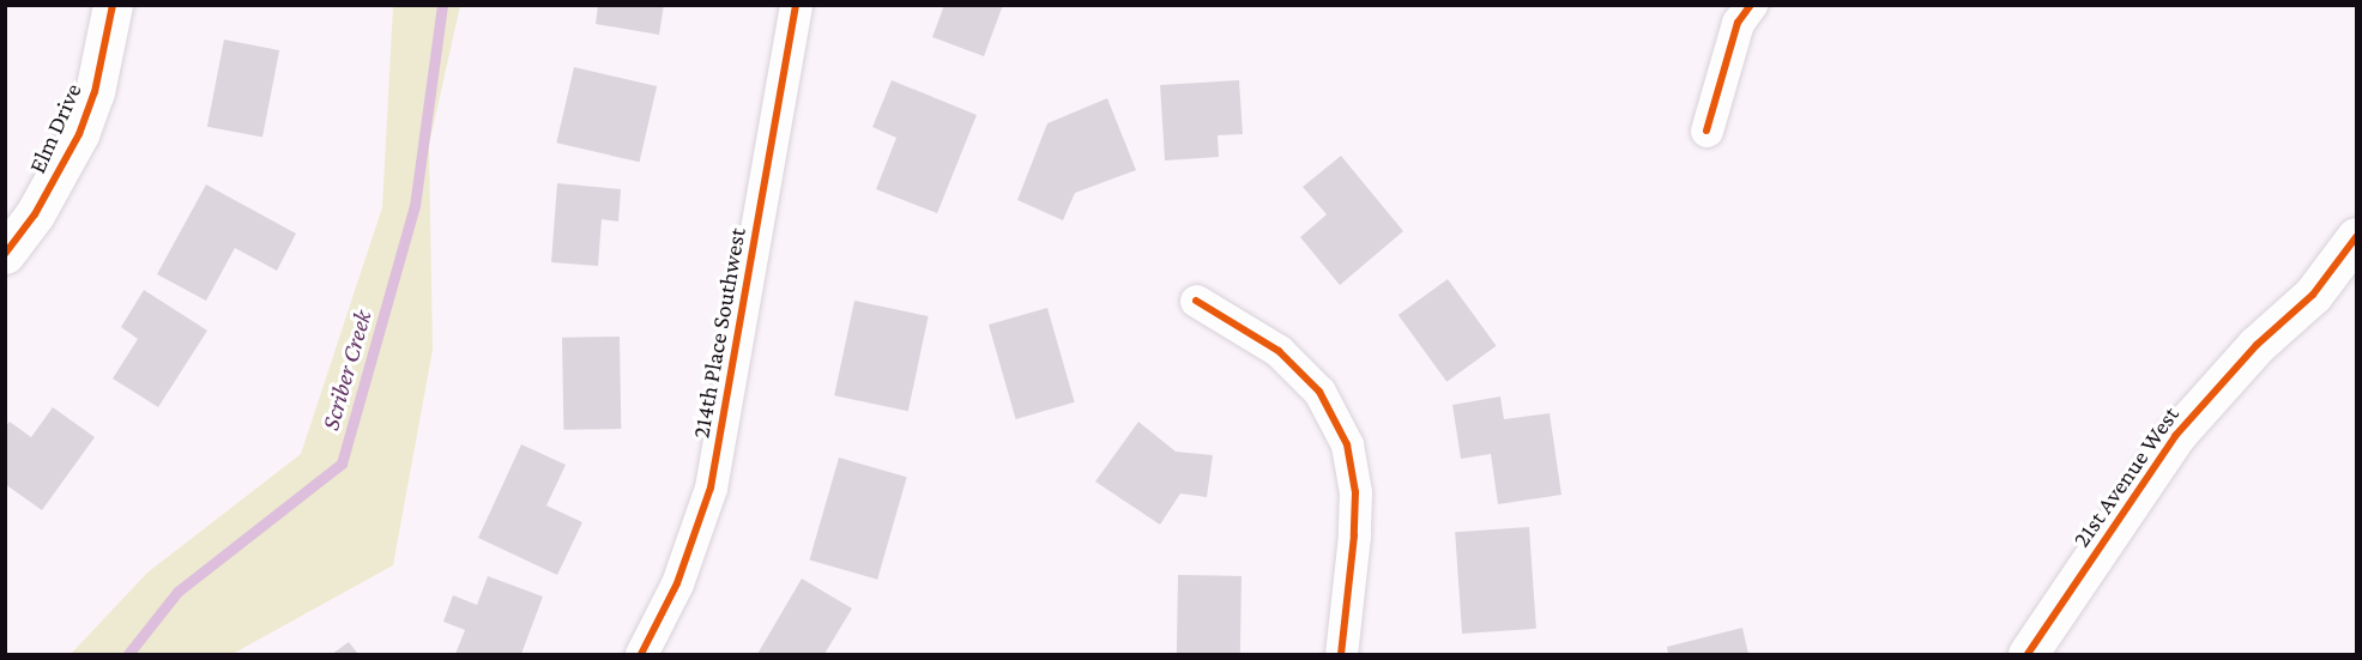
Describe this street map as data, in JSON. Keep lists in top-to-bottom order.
{
  "streets": {
    "street": ["Elm Drive", "214th Place Southwest", "21st Avenue West"]
  },
  "water": ["Scriber Creek"]
}
